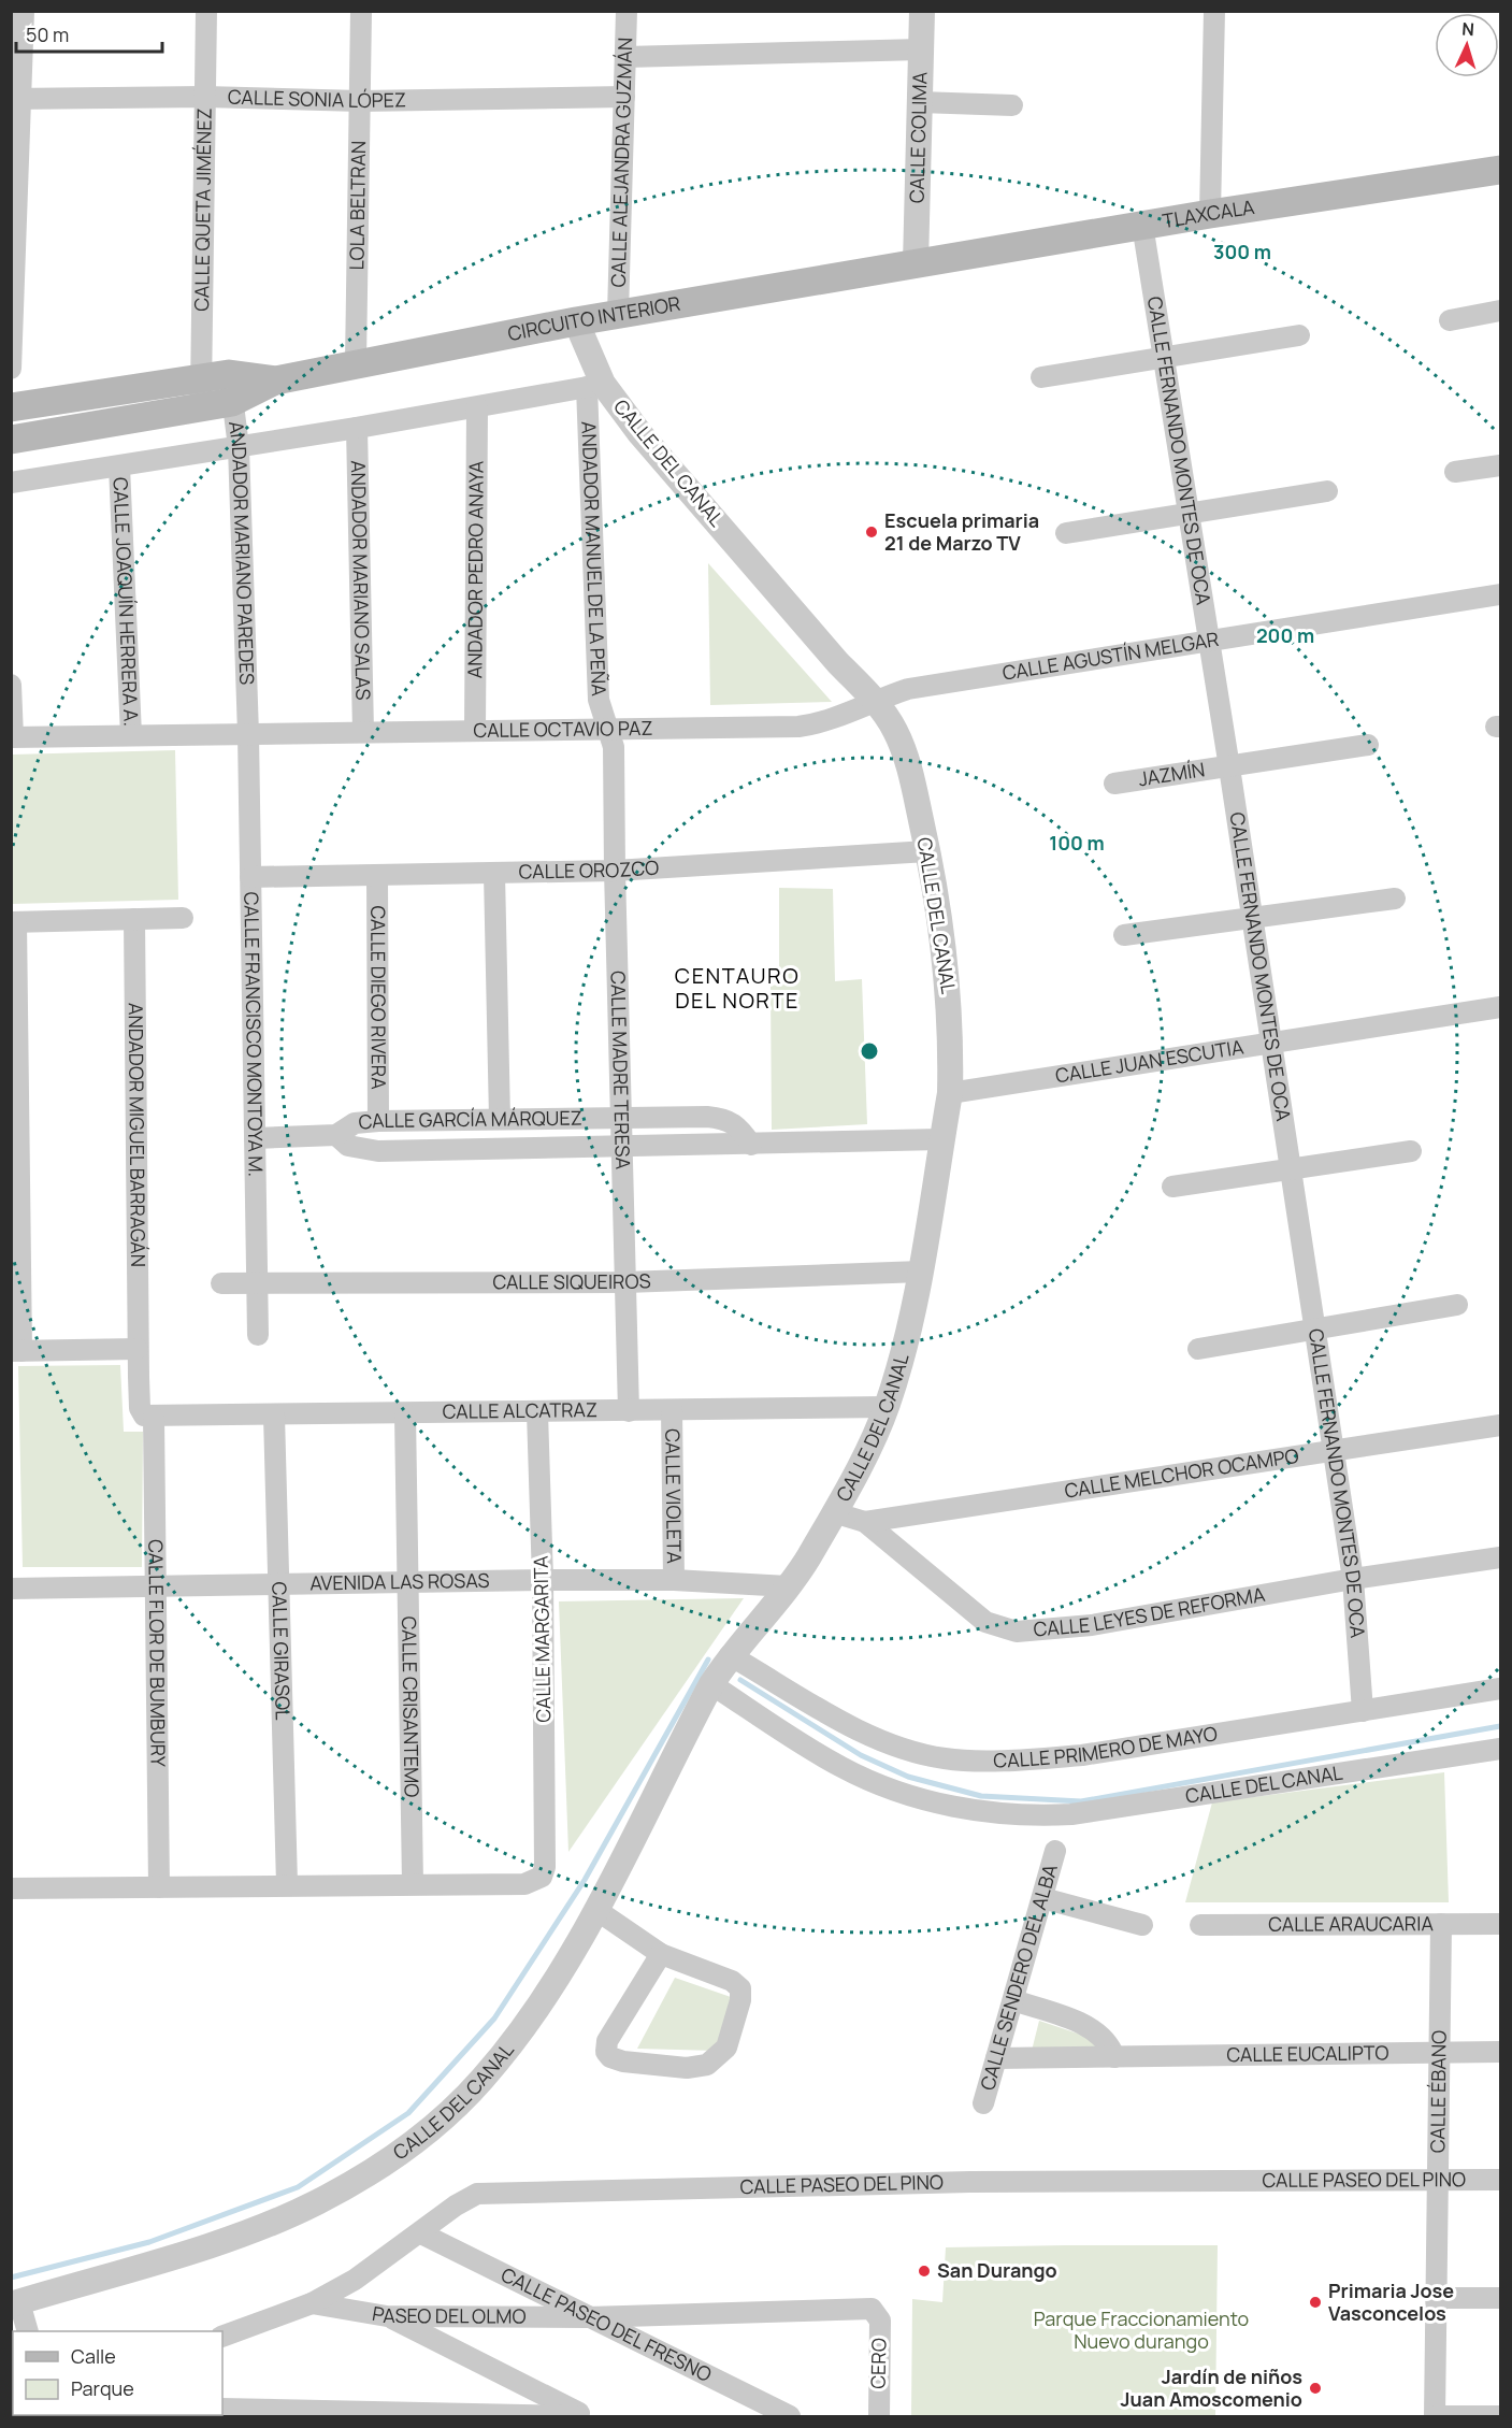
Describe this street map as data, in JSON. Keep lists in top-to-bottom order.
{
  "streets": {
    "main road": ["TLAXCALA", "CIRCUITO INTERIOR"],
    "street": [
      "CALLE SONIA LÓPEZ",
      "CALLE COLIMA",
      "CALLE ALEJANDRA GUZMÁN",
      "LOLA BELTRAN",
      "CALLE QUETA JIMÉNEZ",
      "CALLE FERNANDO MONTES DE OCA",
      "CALLE DEL CANAL",
      "ANDADOR MARIANO PAREDES",
      "ANDADOR MANUEL DE LA PEÑA",
      "ANDADOR PEDRO ANAYA",
      "ANDADOR MARIANO SALAS",
      "CALLE JOAQUÍN HERRERA A.",
      "CALLE AGUSTÍN MELGAR",
      "CALLE OCTAVIO PAZ",
      "JAZMÍN",
      "CALLE OROZCO",
      "CALLE DIEGO RIVERA",
      "CALLE FRANCISCO MONTOYA M.",
      "CALLE JUAN ESCUTIA",
      "CALLE MADRE TERESA",
      "CALLE GARCÍA MÁRQUEZ",
      "ANDADOR MIGUEL BARRAGÁN",
      "CALLE SIQUEIROS",
      "CALLE ALCATRAZ",
      "CALLE MELCHOR OCAMPO",
      "CALLE VIOLETA",
      "AVENIDA LAS ROSAS",
      "CALLE LEYES DE REFORMA",
      "CALLE MARGARITA",
      "CALLE GIRASOL",
      "CALLE FLOR DE BUMBURY",
      "CALLE CRISANTEMO",
      "CALLE PRIMERO DE MAYO",
      "CALLE ARAUCARIA",
      "CALLE SENDERO DEL ALBA",
      "CALLE EUCALIPTO",
      "CALLE ÉBANO",
      "CALLE PASEO DEL PINO",
      "PASEO DEL OLMO",
      "CALLE PASEO DEL FRESNO",
      "CERO"
    ]
  },
  "crossings": [
    ["CALLE SONIA LÓPEZ", "CALLE ALEJANDRA GUZMÁN"],
    ["CALLE SONIA LÓPEZ", "LOLA BELTRAN"],
    ["CALLE SONIA LÓPEZ", "CALLE QUETA JIMÉNEZ"],
    ["CALLE COLIMA", "TLAXCALA"],
    ["CALLE COLIMA", "CIRCUITO INTERIOR"],
    ["CALLE ALEJANDRA GUZMÁN", "CIRCUITO INTERIOR"],
    ["LOLA BELTRAN", "CIRCUITO INTERIOR"],
    ["CALLE QUETA JIMÉNEZ", "CIRCUITO INTERIOR"],
    ["CALLE QUETA JIMÉNEZ", "ANDADOR MARIANO PAREDES"],
    ["TLAXCALA", "CIRCUITO INTERIOR"],
    ["TLAXCALA", "CALLE FERNANDO MONTES DE OCA"],
    ["CIRCUITO INTERIOR", "CALLE DEL CANAL"],
    ["CIRCUITO INTERIOR", "ANDADOR MARIANO PAREDES"],
    ["CALLE FERNANDO MONTES DE OCA", "CALLE AGUSTÍN MELGAR"],
    ["CALLE FERNANDO MONTES DE OCA", "JAZMÍN"],
    ["CALLE FERNANDO MONTES DE OCA", "CALLE JUAN ESCUTIA"],
    ["CALLE FERNANDO MONTES DE OCA", "CALLE MELCHOR OCAMPO"],
    ["CALLE FERNANDO MONTES DE OCA", "CALLE LEYES DE REFORMA"],
    ["CALLE FERNANDO MONTES DE OCA", "CALLE PRIMERO DE MAYO"],
    ["CALLE DEL CANAL", "ANDADOR MANUEL DE LA PEÑA"],
    ["CALLE DEL CANAL", "CALLE AGUSTÍN MELGAR"],
    ["CALLE DEL CANAL", "CALLE OCTAVIO PAZ"],
    ["CALLE DEL CANAL", "CALLE OROZCO"],
    ["CALLE DEL CANAL", "CALLE JUAN ESCUTIA"],
    ["CALLE DEL CANAL", "CALLE GARCÍA MÁRQUEZ"],
    ["CALLE DEL CANAL", "CALLE SIQUEIROS"],
    ["CALLE DEL CANAL", "CALLE ALCATRAZ"],
    ["CALLE DEL CANAL", "AVENIDA LAS ROSAS"],
    ["CALLE DEL CANAL", "CALLE LEYES DE REFORMA"],
    ["CALLE DEL CANAL", "CALLE PRIMERO DE MAYO"],
    ["ANDADOR MARIANO PAREDES", "CALLE OCTAVIO PAZ"],
    ["ANDADOR MARIANO PAREDES", "CALLE FRANCISCO MONTOYA M."],
    ["ANDADOR MANUEL DE LA PEÑA", "CALLE OCTAVIO PAZ"],
    ["ANDADOR MANUEL DE LA PEÑA", "CALLE MADRE TERESA"],
    ["ANDADOR PEDRO ANAYA", "CALLE OCTAVIO PAZ"],
    ["ANDADOR MARIANO SALAS", "CALLE OCTAVIO PAZ"],
    ["CALLE JOAQUÍN HERRERA A.", "CALLE OCTAVIO PAZ"],
    ["CALLE AGUSTÍN MELGAR", "CALLE OCTAVIO PAZ"],
    ["CALLE OCTAVIO PAZ", "CALLE FRANCISCO MONTOYA M."],
    ["CALLE OCTAVIO PAZ", "CALLE MADRE TERESA"],
    ["CALLE OROZCO", "CALLE DIEGO RIVERA"],
    ["CALLE OROZCO", "CALLE FRANCISCO MONTOYA M."],
    ["CALLE OROZCO", "CALLE MADRE TERESA"],
    ["CALLE DIEGO RIVERA", "CALLE GARCÍA MÁRQUEZ"],
    ["CALLE FRANCISCO MONTOYA M.", "CALLE GARCÍA MÁRQUEZ"],
    ["CALLE FRANCISCO MONTOYA M.", "CALLE SIQUEIROS"],
    ["CALLE MADRE TERESA", "CALLE GARCÍA MÁRQUEZ"],
    ["CALLE MADRE TERESA", "CALLE SIQUEIROS"],
    ["CALLE MADRE TERESA", "CALLE ALCATRAZ"],
    ["ANDADOR MIGUEL BARRAGÁN", "CALLE ALCATRAZ"],
    ["ANDADOR MIGUEL BARRAGÁN", "CALLE FLOR DE BUMBURY"],
    ["CALLE ALCATRAZ", "CALLE VIOLETA"],
    ["CALLE ALCATRAZ", "CALLE MARGARITA"],
    ["CALLE ALCATRAZ", "CALLE GIRASOL"],
    ["CALLE ALCATRAZ", "CALLE FLOR DE BUMBURY"],
    ["CALLE ALCATRAZ", "CALLE CRISANTEMO"],
    ["CALLE MELCHOR OCAMPO", "CALLE LEYES DE REFORMA"],
    ["CALLE VIOLETA", "AVENIDA LAS ROSAS"],
    ["AVENIDA LAS ROSAS", "CALLE MARGARITA"],
    ["AVENIDA LAS ROSAS", "CALLE GIRASOL"],
    ["AVENIDA LAS ROSAS", "CALLE FLOR DE BUMBURY"],
    ["AVENIDA LAS ROSAS", "CALLE CRISANTEMO"],
    ["CALLE MARGARITA", "CALLE CRISANTEMO"],
    ["CALLE ARAUCARIA", "CALLE ÉBANO"],
    ["CALLE SENDERO DEL ALBA", "CALLE EUCALIPTO"],
    ["CALLE EUCALIPTO", "CALLE ÉBANO"],
    ["CALLE ÉBANO", "CALLE PASEO DEL PINO"],
    ["CALLE PASEO DEL PINO", "PASEO DEL OLMO"],
    ["CALLE PASEO DEL PINO", "CALLE PASEO DEL FRESNO"],
    ["PASEO DEL OLMO", "CALLE PASEO DEL FRESNO"],
    ["PASEO DEL OLMO", "CERO"]
  ],
  "districts": ["CENTAURO DEL NORTE"],
  "parks": ["Parque Fraccionamiento Nuevo durango"],
  "places": [
    "Escuela primaria 21 de Marzo TV",
    "San Durango",
    "Primaria Jose Vasconcelos",
    "Jardín de niños Juan Amoscomenio"
  ],
  "legend": ["Calle", "Parque"],
  "scale_bar": "50 m",
  "north": "top",
  "rings": ["300 m", "200 m", "100 m"]
}
